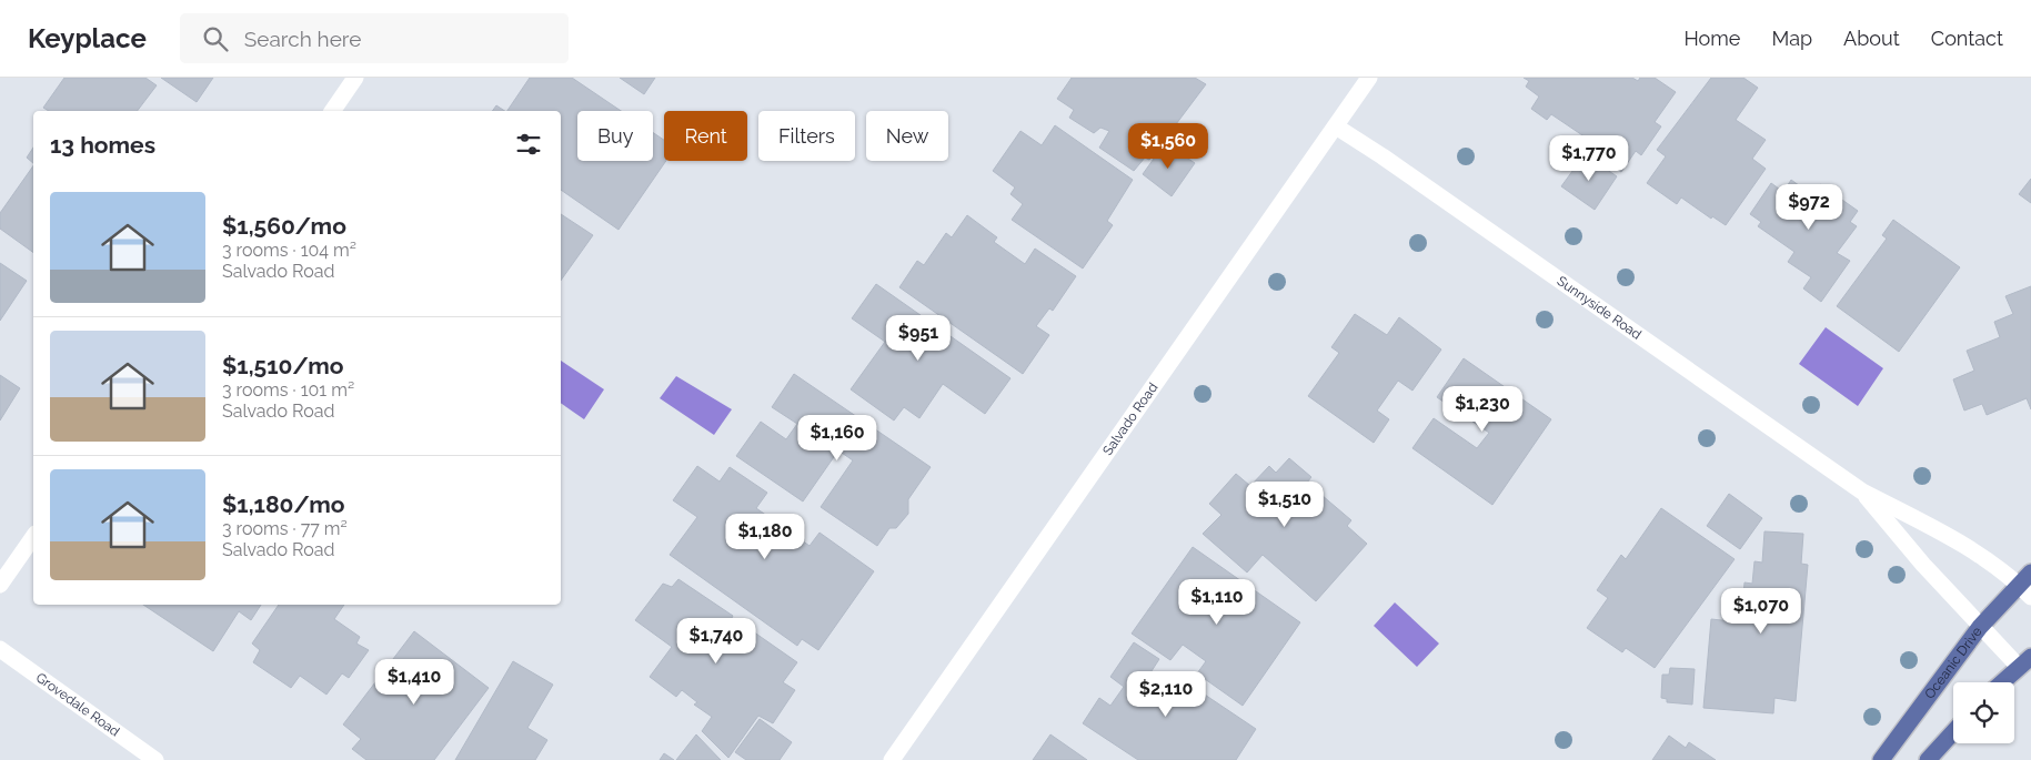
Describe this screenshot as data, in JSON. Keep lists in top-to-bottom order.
{
  "streets": {
    "main road": ["Oceanic Drive"],
    "street": ["Sunnyside Road", "Salvado Road", "Grovedale Road"]
  },
  "crossings": [
    ["Sunnyside Road", "Salvado Road"],
    ["Sunnyside Road", "Oceanic Drive"]
  ],
  "page": {
    "header": "Keyplace",
    "search": "Search here",
    "nav": [
      "Home",
      "Map",
      "About",
      "Contact"
    ],
    "chip": [
      "Buy",
      "Rent",
      "Filters",
      "New"
    ],
    "heading": "13 homes",
    "price": [
      "$1,560",
      "$1,770",
      "$972",
      "$951",
      "$1,230",
      "$1,160",
      "$1,510",
      "$1,180",
      "$1,110",
      "$1,070",
      "$1,740",
      "$1,410",
      "$2,110"
    ],
    "list": [
      {
        "name": "$1,560/mo",
        "note": "3 rooms · 104 m² · Salvado Road"
      },
      {
        "name": "$1,510/mo",
        "note": "3 rooms · 101 m² · Salvado Road"
      },
      {
        "name": "$1,180/mo",
        "note": "3 rooms · 77 m² · Salvado Road"
      }
    ]
  }
}
